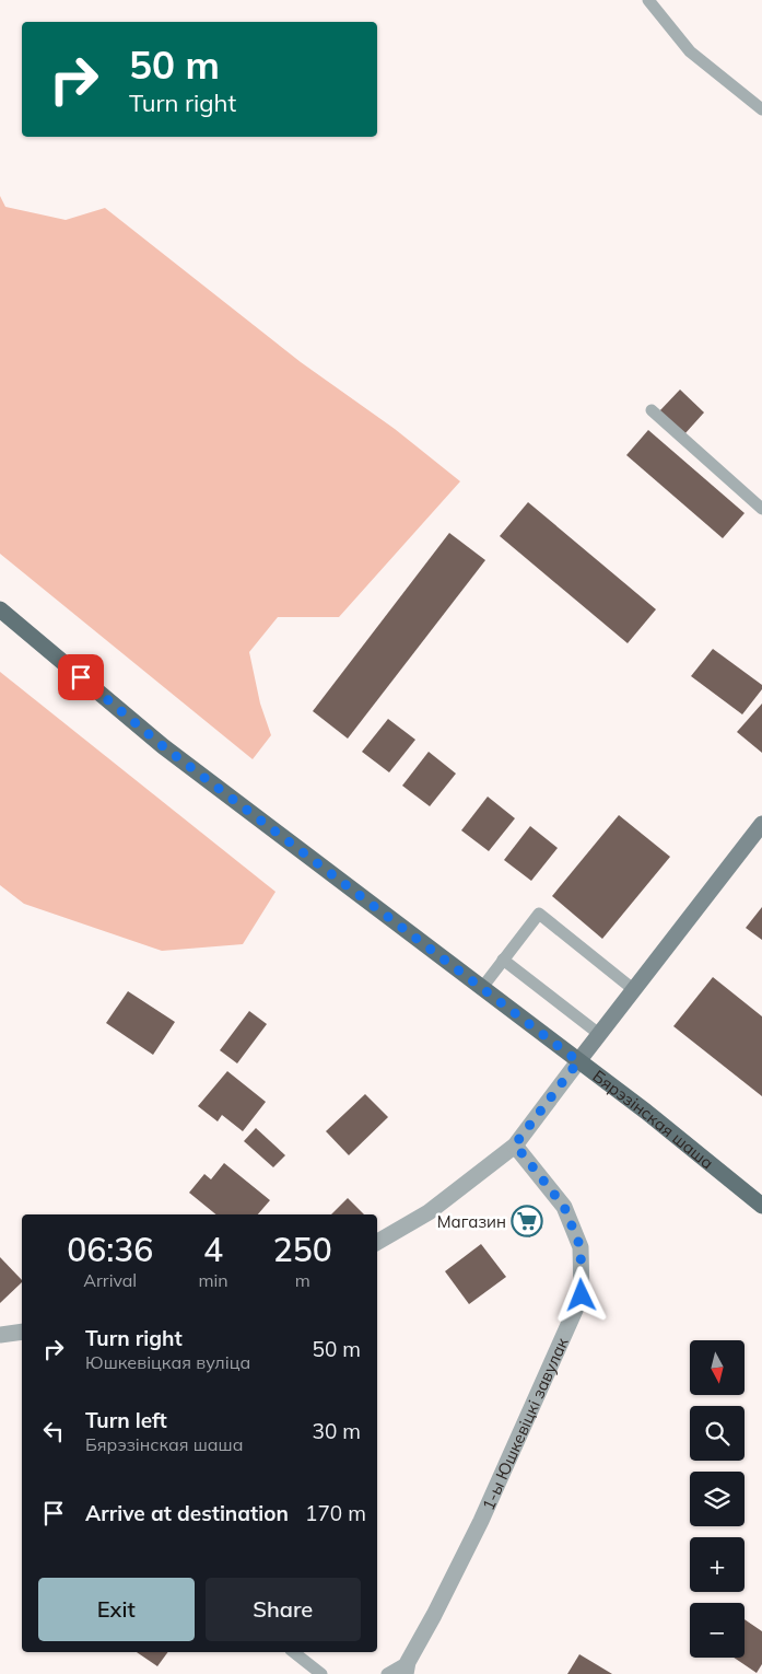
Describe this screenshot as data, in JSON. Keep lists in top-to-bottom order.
{
  "streets": {
    "main road": ["Бярэзінская шаша"],
    "street": ["1-ы Юшкевіцкі завулак"]
  },
  "places": {
    "supermarket": ["Магазин"]
  },
  "north": "bottom",
  "page": {
    "turn": ["50 m", "Turn right"],
    "eta": [
      "06:36",
      "Arrival",
      "4",
      "min",
      "250",
      "m"
    ],
    "list": [
      {
        "name": "Turn right",
        "note": "Юшкевіцкая вуліца",
        "value": "50 m"
      },
      {
        "name": "Turn left",
        "note": "Бярэзінская шаша",
        "value": "30 m"
      },
      {
        "name": "Arrive at destination",
        "value": "170 m"
      }
    ],
    "map_buttons": ["+", "−"],
    "buttons": ["Exit", "Share"]
  }
}
